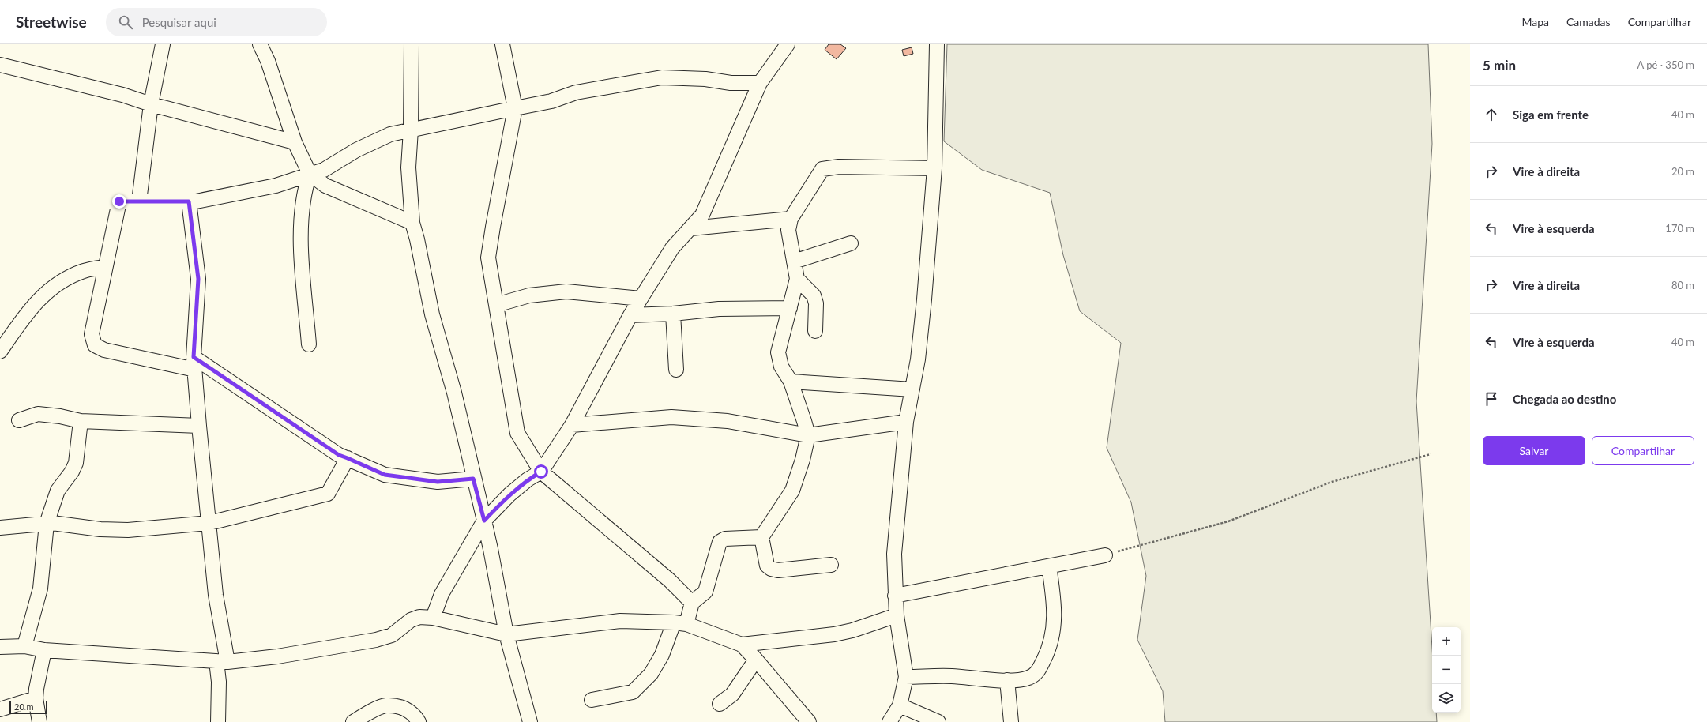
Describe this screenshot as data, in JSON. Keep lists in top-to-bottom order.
{
  "scale_bar": "20 m",
  "page": {
    "header": "Streetwise",
    "search": "Pesquisar aqui",
    "nav": ["Mapa", "Camadas", "Compartilhar"],
    "heading": ["5 min", "A pé · 350 m"],
    "list": [
      ["Siga em frente", "40 m"],
      ["Vire à direita", "20 m"],
      ["Vire à esquerda", "170 m"],
      ["Vire à direita", "80 m"],
      ["Vire à esquerda", "40 m"],
      "Chegada ao destino"
    ],
    "buttons": ["Salvar", "Compartilhar"],
    "map_buttons": ["+", "−"],
    "scale": "20 m"
  }
}
